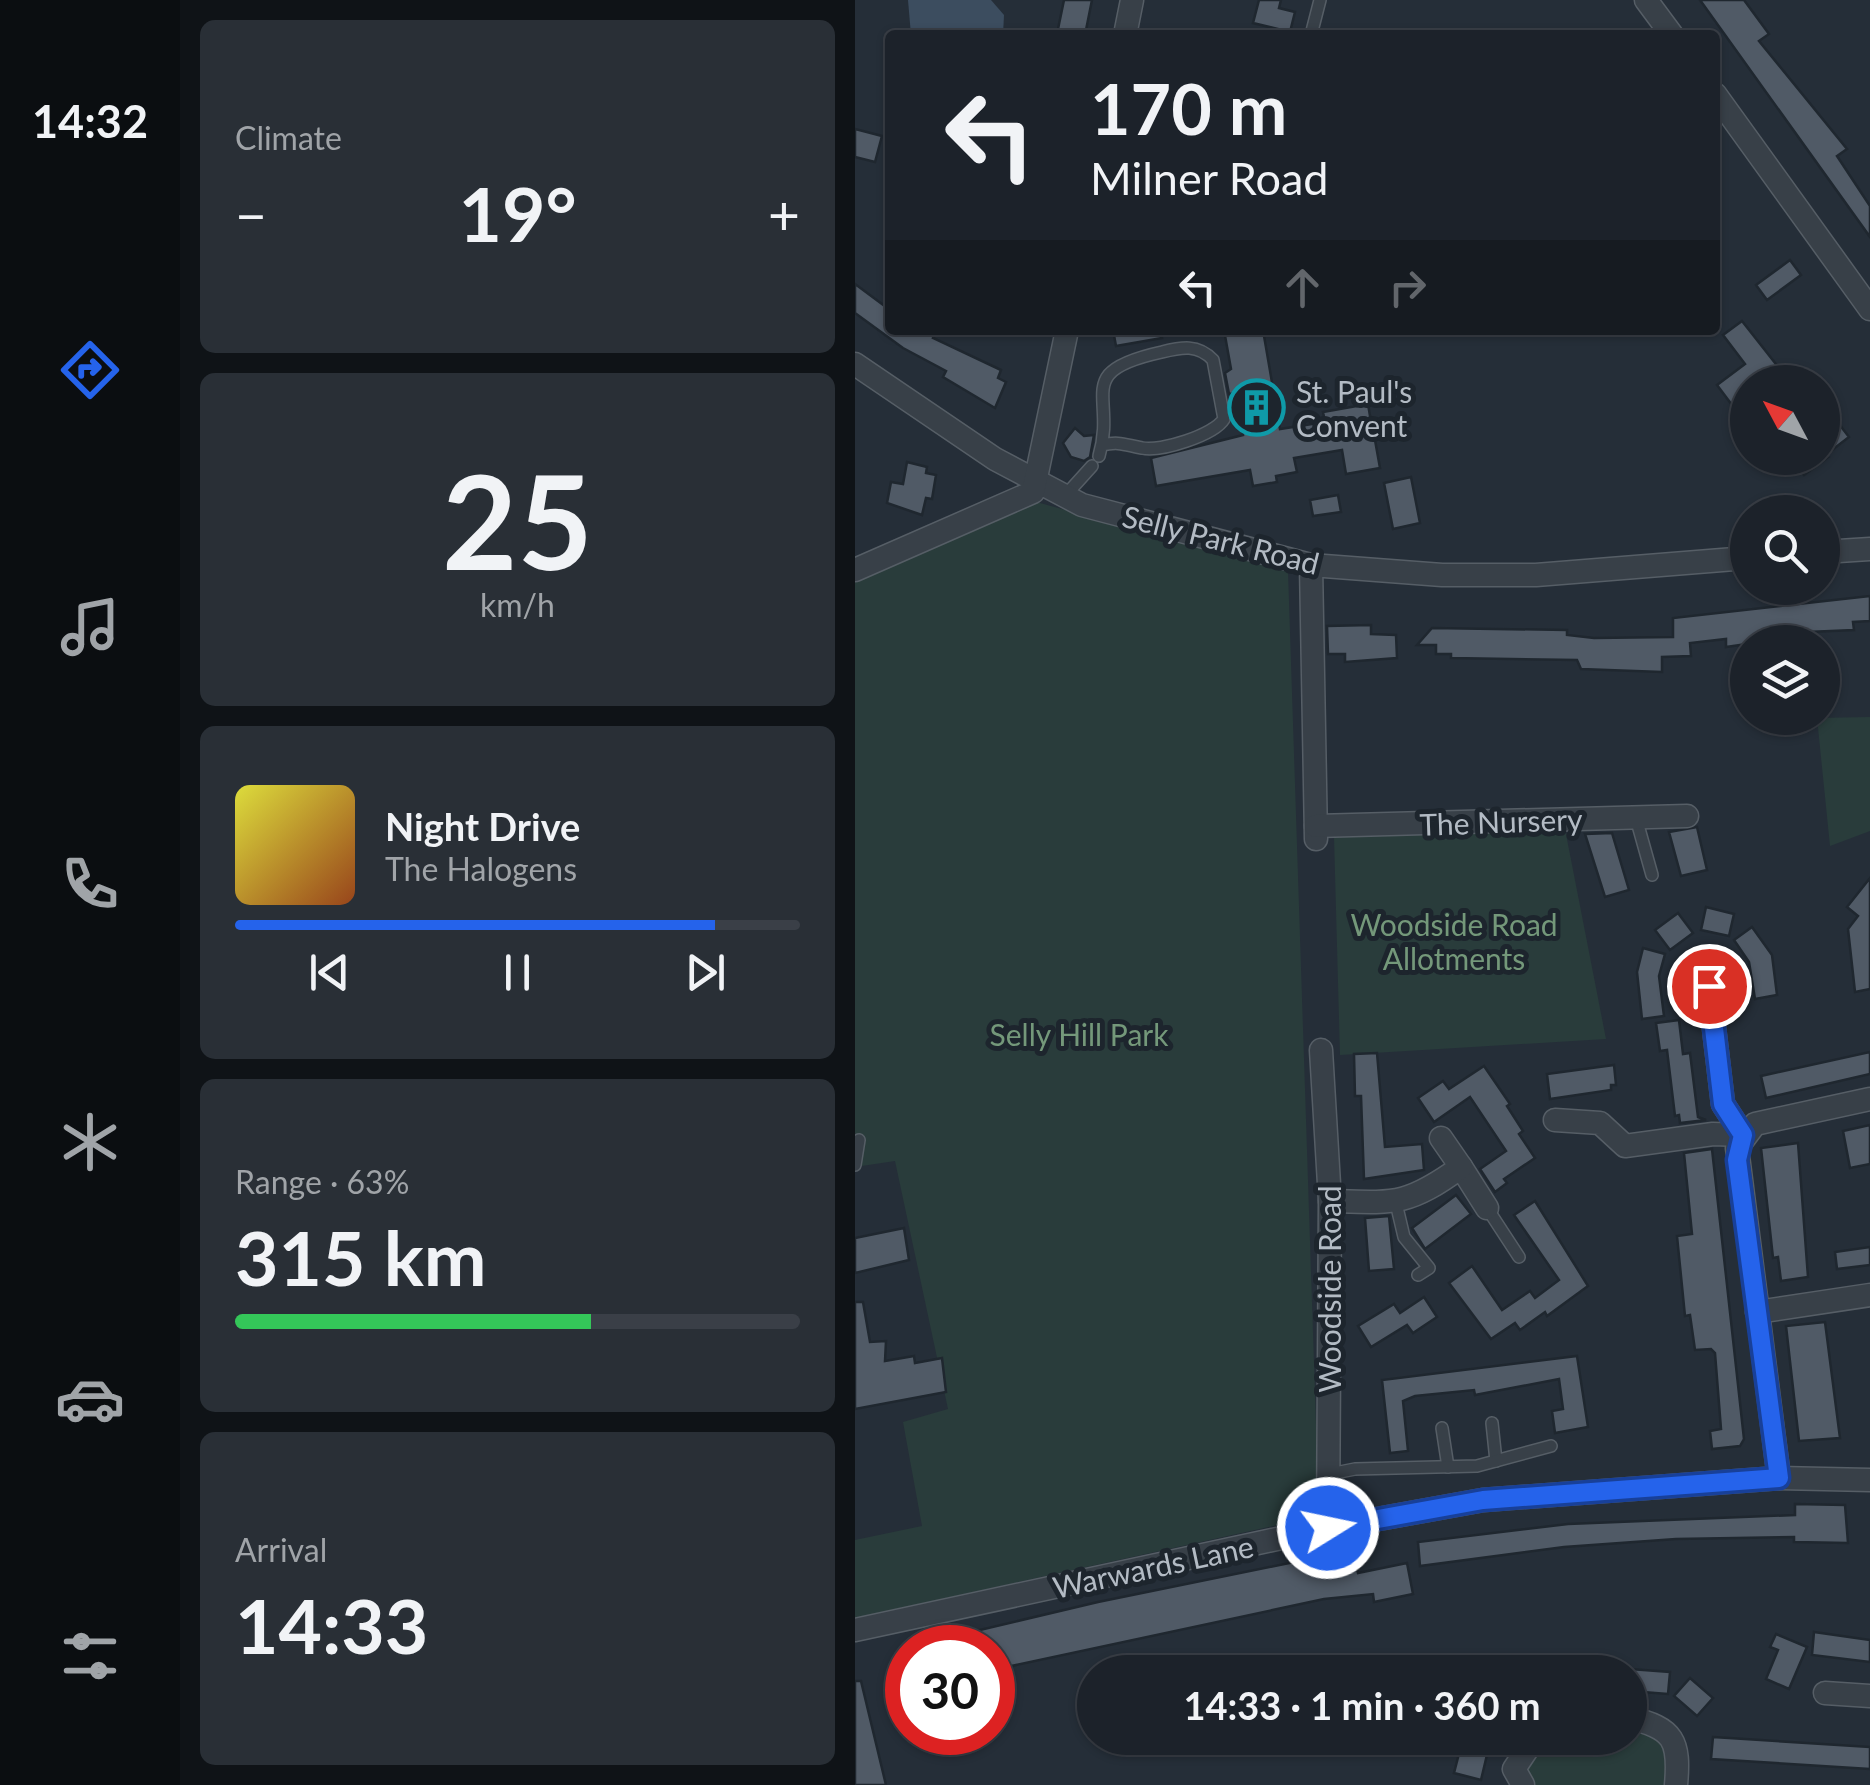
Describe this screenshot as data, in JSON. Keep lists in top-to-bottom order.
{
  "streets": {
    "street": [
      "Selly Park Road",
      "The Nursery",
      "Woodside Road",
      "Warwards Lane"
    ]
  },
  "crossings": [
    ["Selly Park Road", "The Nursery"],
    ["Woodside Road", "Warwards Lane"]
  ],
  "parks": ["Woodside Road Allotments", "Selly Hill Park"],
  "places": {
    "building": ["St. Paul's Convent"]
  },
  "north": "top left",
  "page": {
    "tabs": "14:32",
    "tile": [
      "Climate",
      ["25", "km/h"],
      ["Range · 63%", "315 km"],
      ["Arrival", "14:33"]
    ],
    "turn": ["170 m", "Milner Road"],
    "heat": ["−", "19°", "+"],
    "song": ["Night Drive", "The Halogens"],
    "limit": "30",
    "trip": "14:33 · 1 min · 360 m"
  }
}
